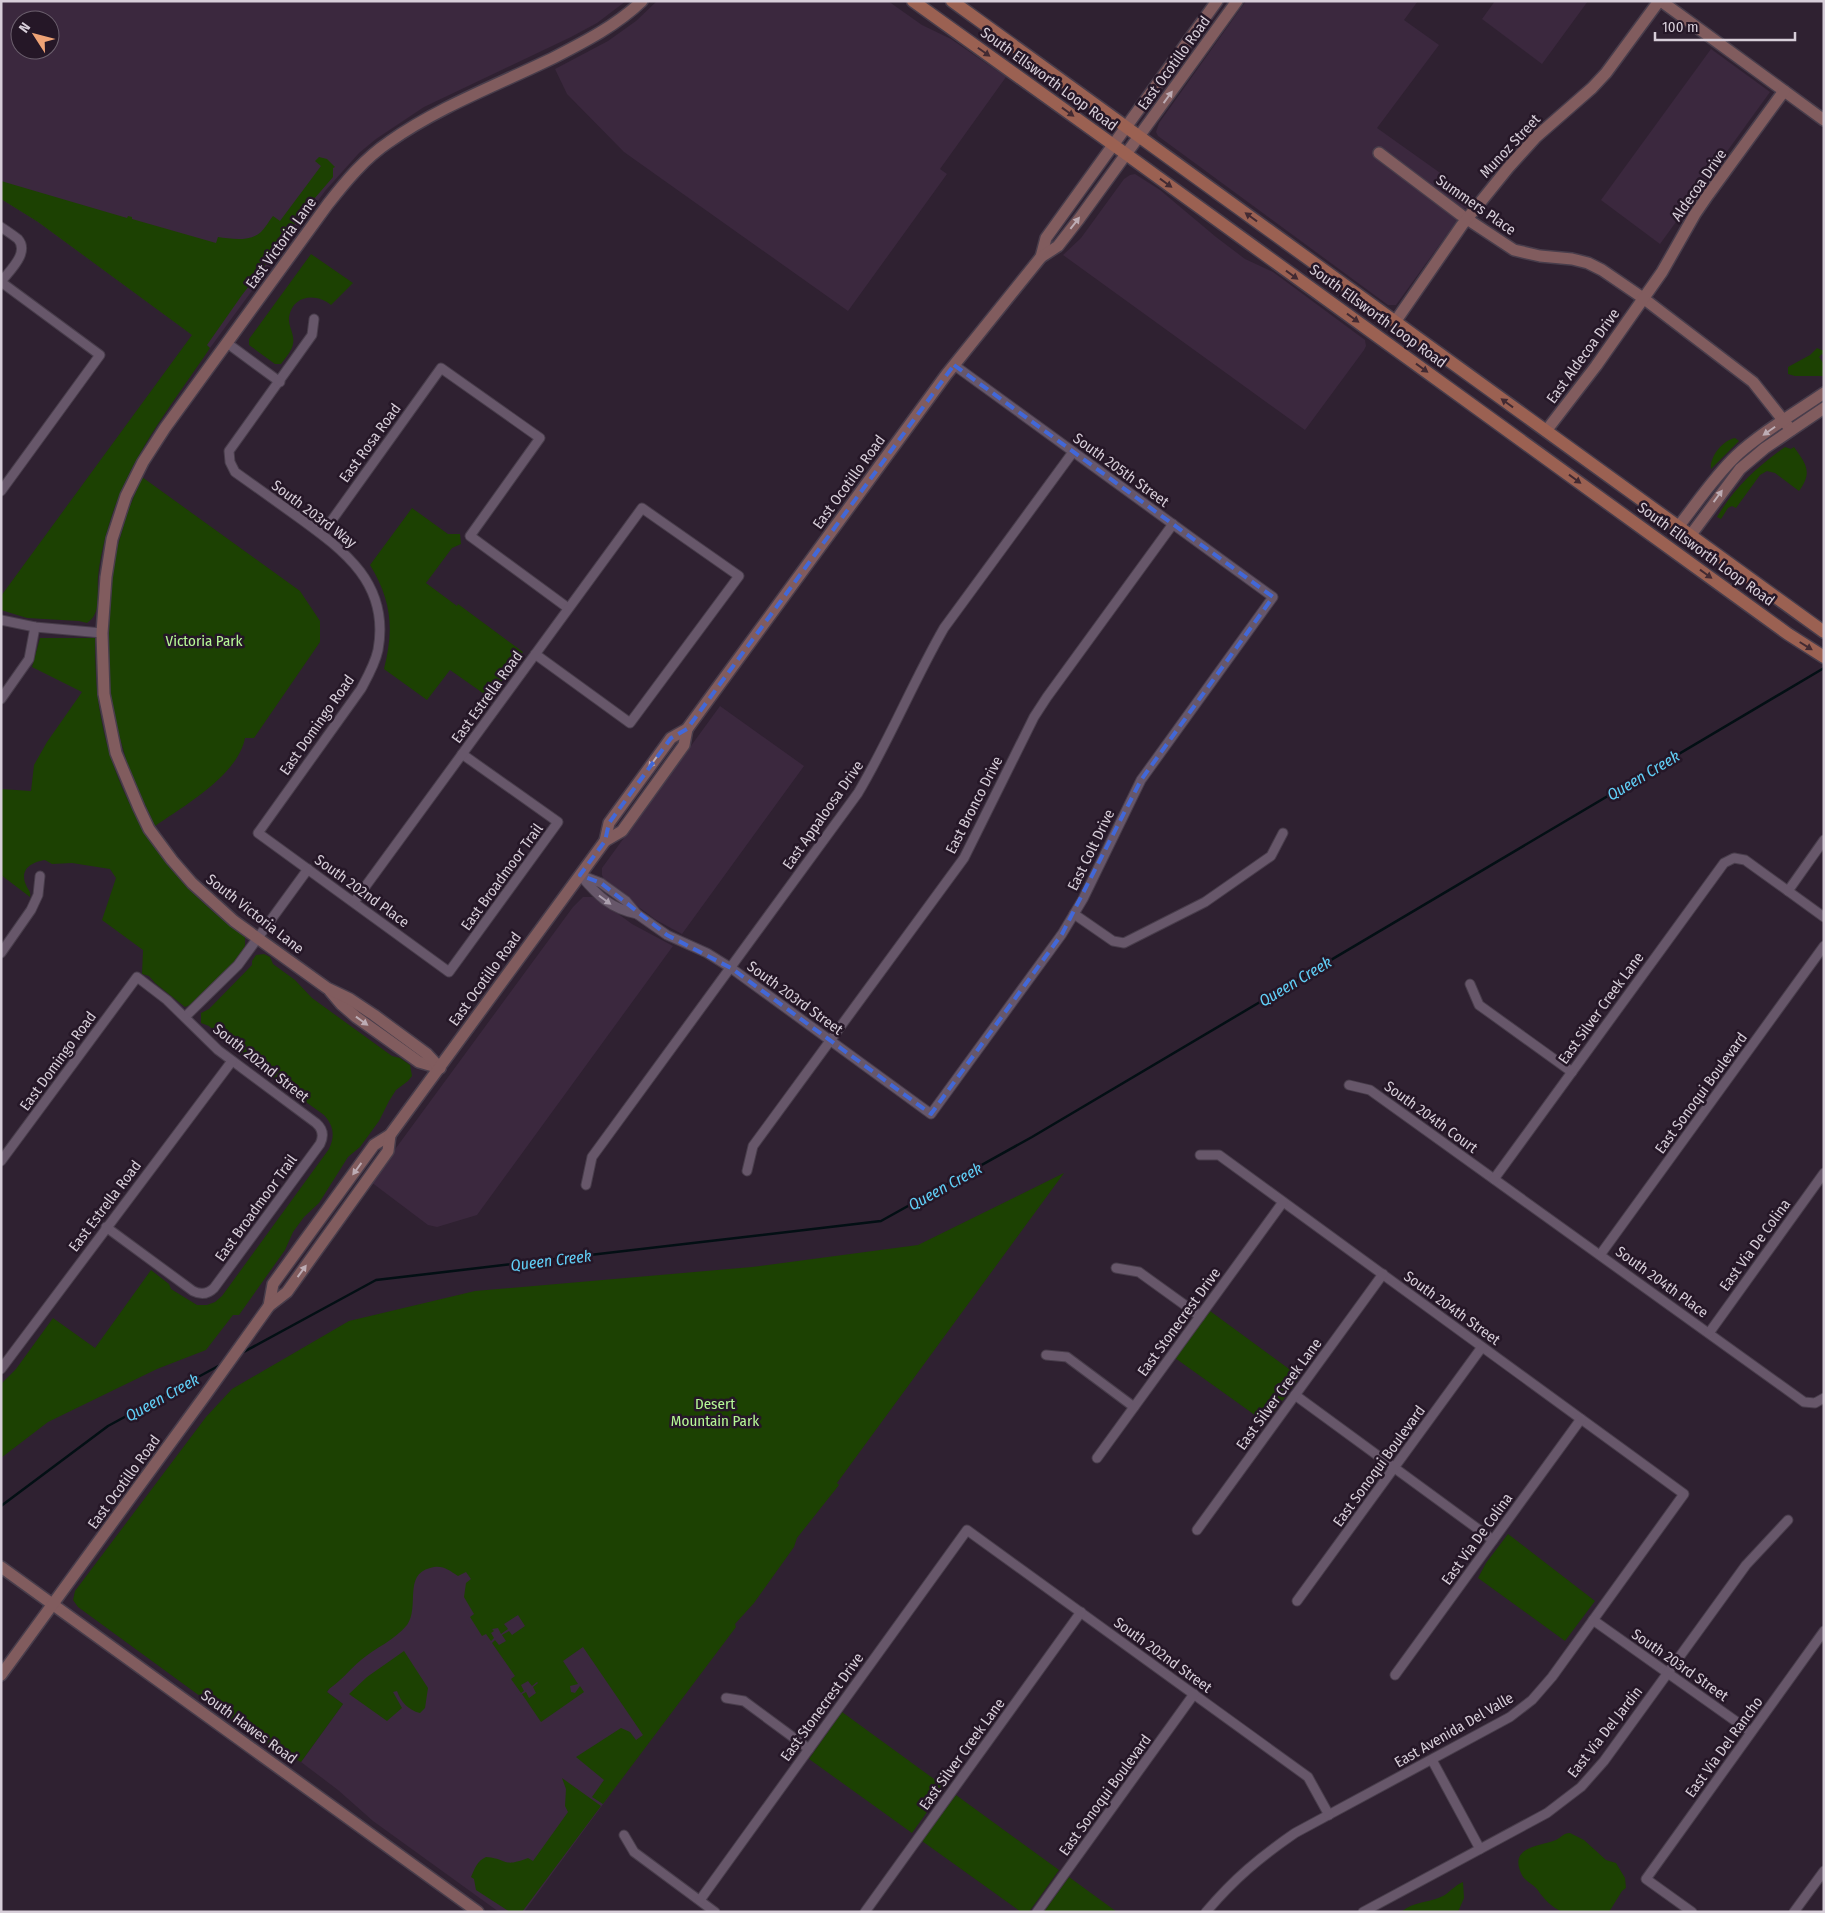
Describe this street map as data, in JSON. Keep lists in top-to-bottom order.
{
  "streets": {
    "main road": ["South Ellsworth Loop Road"],
    "street": [
      "East Ocotillo Road",
      "Munoz Street",
      "Aldecoa Drive",
      "Summers Place",
      "East Victoria Lane",
      "East Aldecoa Drive",
      "East Rosa Road",
      "South 205th Street",
      "South 203rd Way",
      "East Estrella Road",
      "East Domingo Road",
      "East Bronco Drive",
      "East Appaloosa Drive",
      "East Colt Drive",
      "East Broadmoor Trail",
      "South 202nd Place",
      "South Victoria Lane",
      "South 203rd Street",
      "East Silver Creek Lane",
      "South 202nd Street",
      "East Sonoqui Boulevard",
      "South 204th Court",
      "East Via De Colina",
      "South 204th Place",
      "South 204th Street",
      "East Stonecrest Drive",
      "South Hawes Road",
      "East Avenida Del Valle",
      "East Via Del Jardin",
      "East Via Del Rancho"
    ]
  },
  "crossings": [
    ["East Ocotillo Road", "South Ellsworth Loop Road"],
    ["East Ocotillo Road", "South 205th Street"],
    ["East Ocotillo Road", "South Victoria Lane"],
    ["East Ocotillo Road", "South 203rd Street"],
    ["East Ocotillo Road", "South Hawes Road"],
    ["South Ellsworth Loop Road", "Munoz Street"],
    ["South Ellsworth Loop Road", "East Aldecoa Drive"],
    ["Munoz Street", "Summers Place"],
    ["Aldecoa Drive", "Summers Place"],
    ["Aldecoa Drive", "East Aldecoa Drive"],
    ["Summers Place", "East Aldecoa Drive"],
    ["East Victoria Lane", "South Victoria Lane"],
    ["East Rosa Road", "South 203rd Way"],
    ["East Rosa Road", "East Estrella Road"],
    ["South 205th Street", "East Bronco Drive"],
    ["South 205th Street", "East Appaloosa Drive"],
    ["South 205th Street", "East Colt Drive"],
    ["South 203rd Way", "East Domingo Road"],
    ["East Estrella Road", "East Broadmoor Trail"],
    ["East Estrella Road", "South 202nd Place"],
    ["East Estrella Road", "South 202nd Street"],
    ["East Domingo Road", "South 202nd Place"],
    ["East Domingo Road", "South 202nd Street"],
    ["East Bronco Drive", "South 203rd Street"],
    ["East Appaloosa Drive", "South 203rd Street"],
    ["East Colt Drive", "South 203rd Street"],
    ["East Broadmoor Trail", "South 202nd Place"],
    ["East Broadmoor Trail", "South 202nd Street"],
    ["South 203rd Street", "East Avenida Del Valle"],
    ["South 203rd Street", "East Via Del Jardin"],
    ["South 203rd Street", "East Via Del Rancho"],
    ["East Silver Creek Lane", "South 202nd Street"],
    ["East Silver Creek Lane", "South 204th Court"],
    ["East Silver Creek Lane", "South 204th Place"],
    ["East Silver Creek Lane", "South 204th Street"],
    ["South 202nd Street", "East Sonoqui Boulevard"],
    ["South 202nd Street", "East Stonecrest Drive"],
    ["South 202nd Street", "East Avenida Del Valle"],
    ["East Sonoqui Boulevard", "South 204th Place"],
    ["East Sonoqui Boulevard", "South 204th Street"],
    ["South 204th Court", "South 204th Place"],
    ["East Via De Colina", "South 204th Place"],
    ["East Via De Colina", "South 204th Street"],
    ["South 204th Street", "East Stonecrest Drive"],
    ["South 204th Street", "East Avenida Del Valle"]
  ],
  "water": ["Queen Creek"],
  "parks": ["Victoria Park", "Desert Mountain Park"],
  "scale_bar": "100 m",
  "north": "top left"
}
